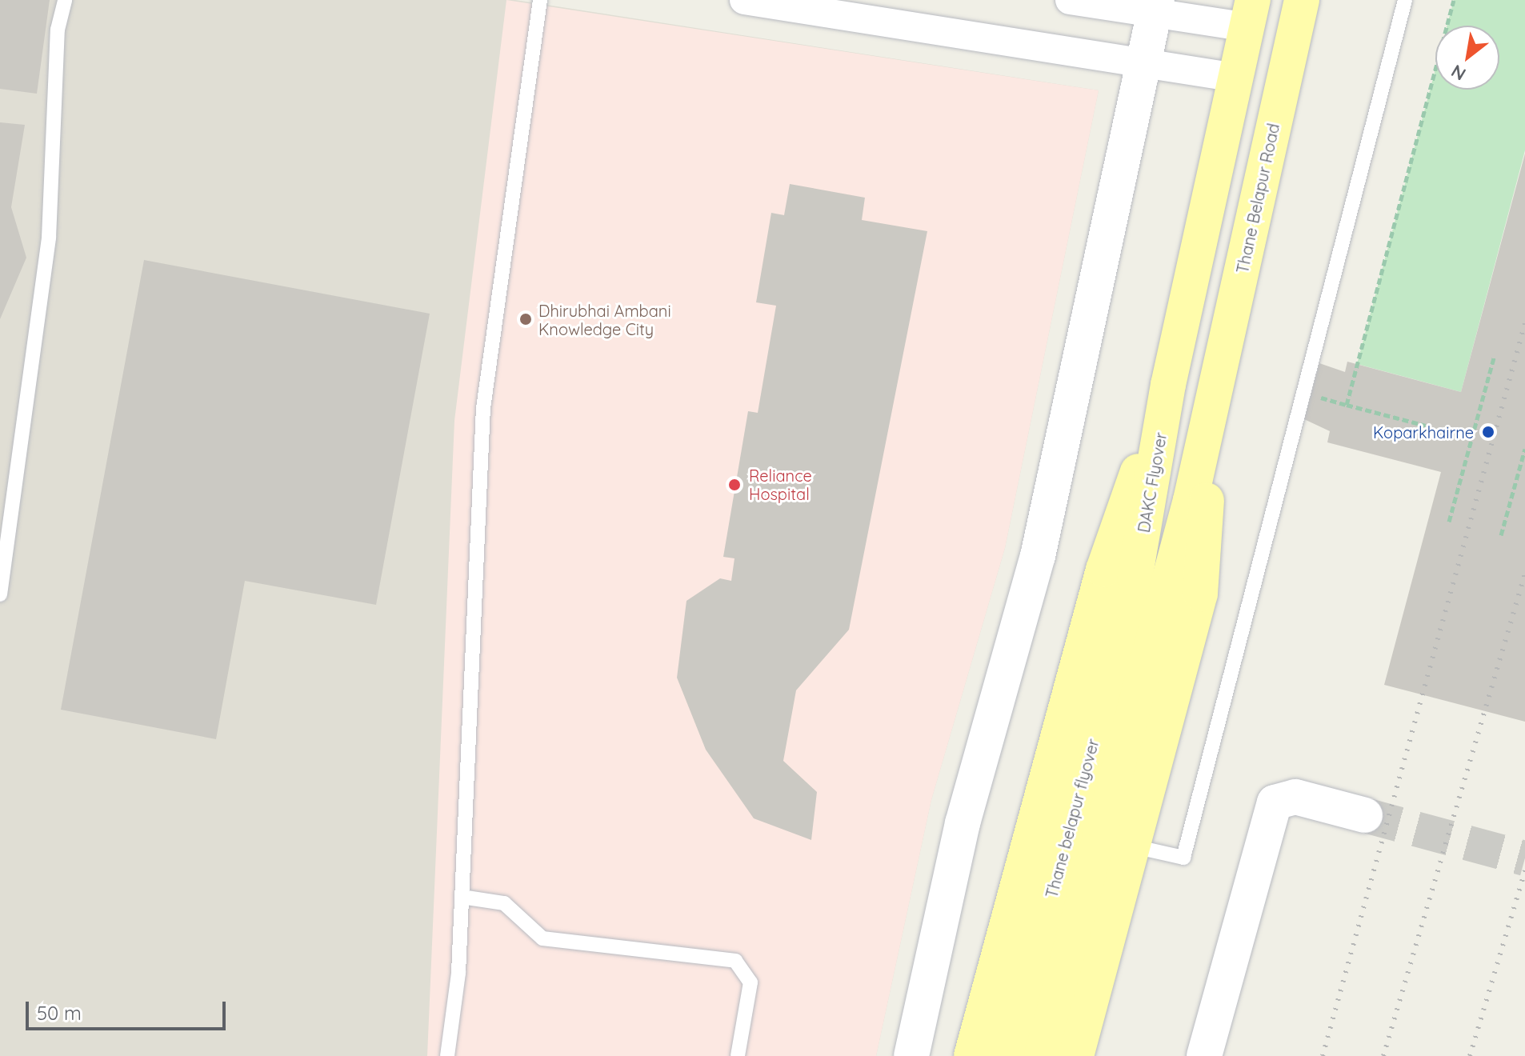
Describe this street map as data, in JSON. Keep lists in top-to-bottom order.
{
  "streets": {
    "main road": ["Thane Belapur Road", "DAKC Flyover", "Thane belapur flyover"]
  },
  "crossings": [
    ["DAKC Flyover", "Thane belapur flyover"]
  ],
  "places": ["Dhirubhai Ambani Knowledge City", "Koparkhairne", "Reliance Hospital"],
  "scale_bar": "50 m",
  "north": "bottom left"
}
